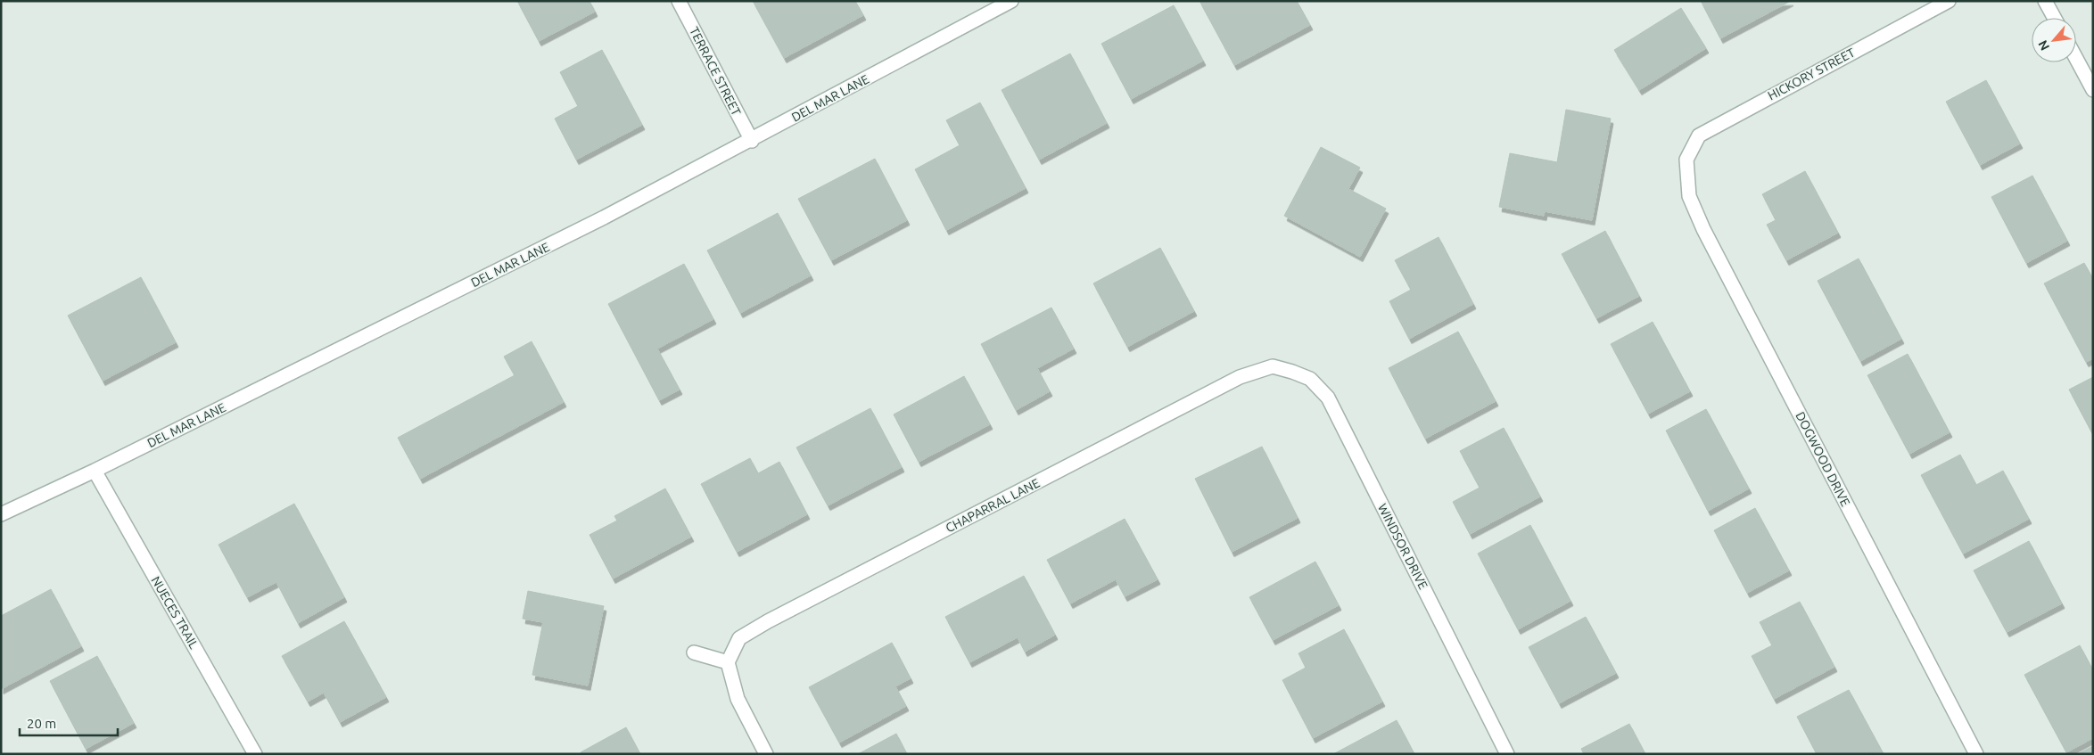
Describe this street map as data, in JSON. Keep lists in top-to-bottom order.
{
  "streets": {
    "street": [
      "TERRACE STREET",
      "HICKORY STREET",
      "DEL MAR LANE",
      "DOGWOOD DRIVE",
      "CHAPARRAL LANE",
      "WINDSOR DRIVE",
      "NUECES TRAIL"
    ]
  },
  "crossings": [
    ["TERRACE STREET", "DEL MAR LANE"],
    ["HICKORY STREET", "DOGWOOD DRIVE"],
    ["DEL MAR LANE", "NUECES TRAIL"],
    ["CHAPARRAL LANE", "WINDSOR DRIVE"]
  ],
  "scale_bar": "20 m",
  "north": "bottom left"
}
